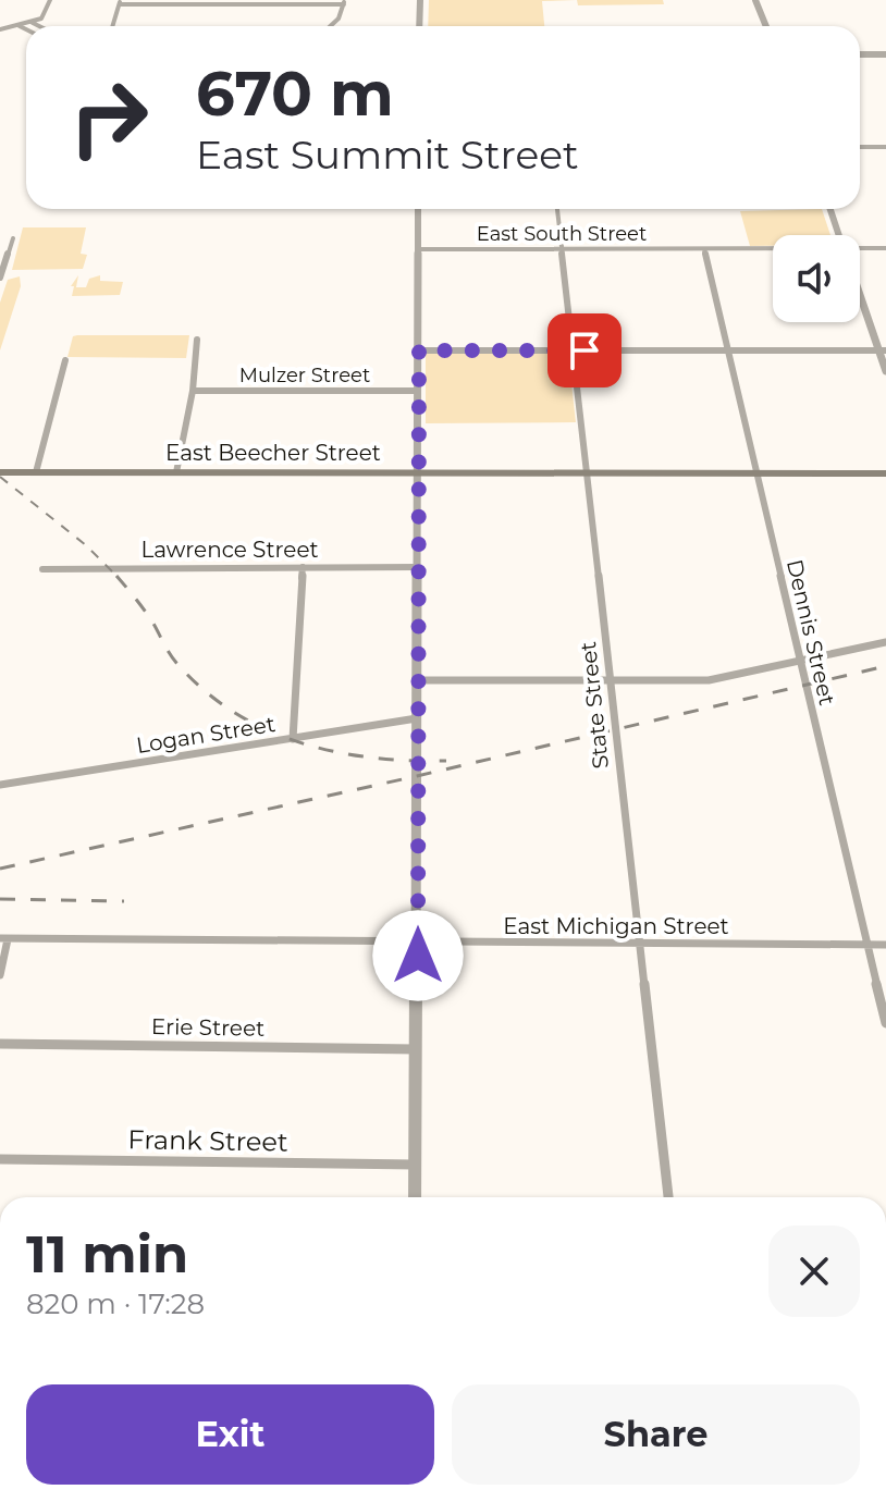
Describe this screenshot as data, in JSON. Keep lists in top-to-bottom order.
{
  "streets": {
    "main road": ["East Beecher Street"],
    "street": [
      "East South Street",
      "Mulzer Street",
      "Lawrence Street",
      "Dennis Street",
      "State Street",
      "Logan Street",
      "East Michigan Street",
      "Erie Street",
      "Frank Street"
    ]
  },
  "crossings": [
    ["East South Street", "Dennis Street"],
    ["East South Street", "State Street"],
    ["East Beecher Street", "Dennis Street"],
    ["East Beecher Street", "State Street"],
    ["Dennis Street", "East Michigan Street"],
    ["State Street", "East Michigan Street"]
  ],
  "page": {
    "turn": ["670 m", "East Summit Street"],
    "heading": ["11 min", "820 m · 17:28"],
    "buttons": ["Exit", "Share"]
  }
}
